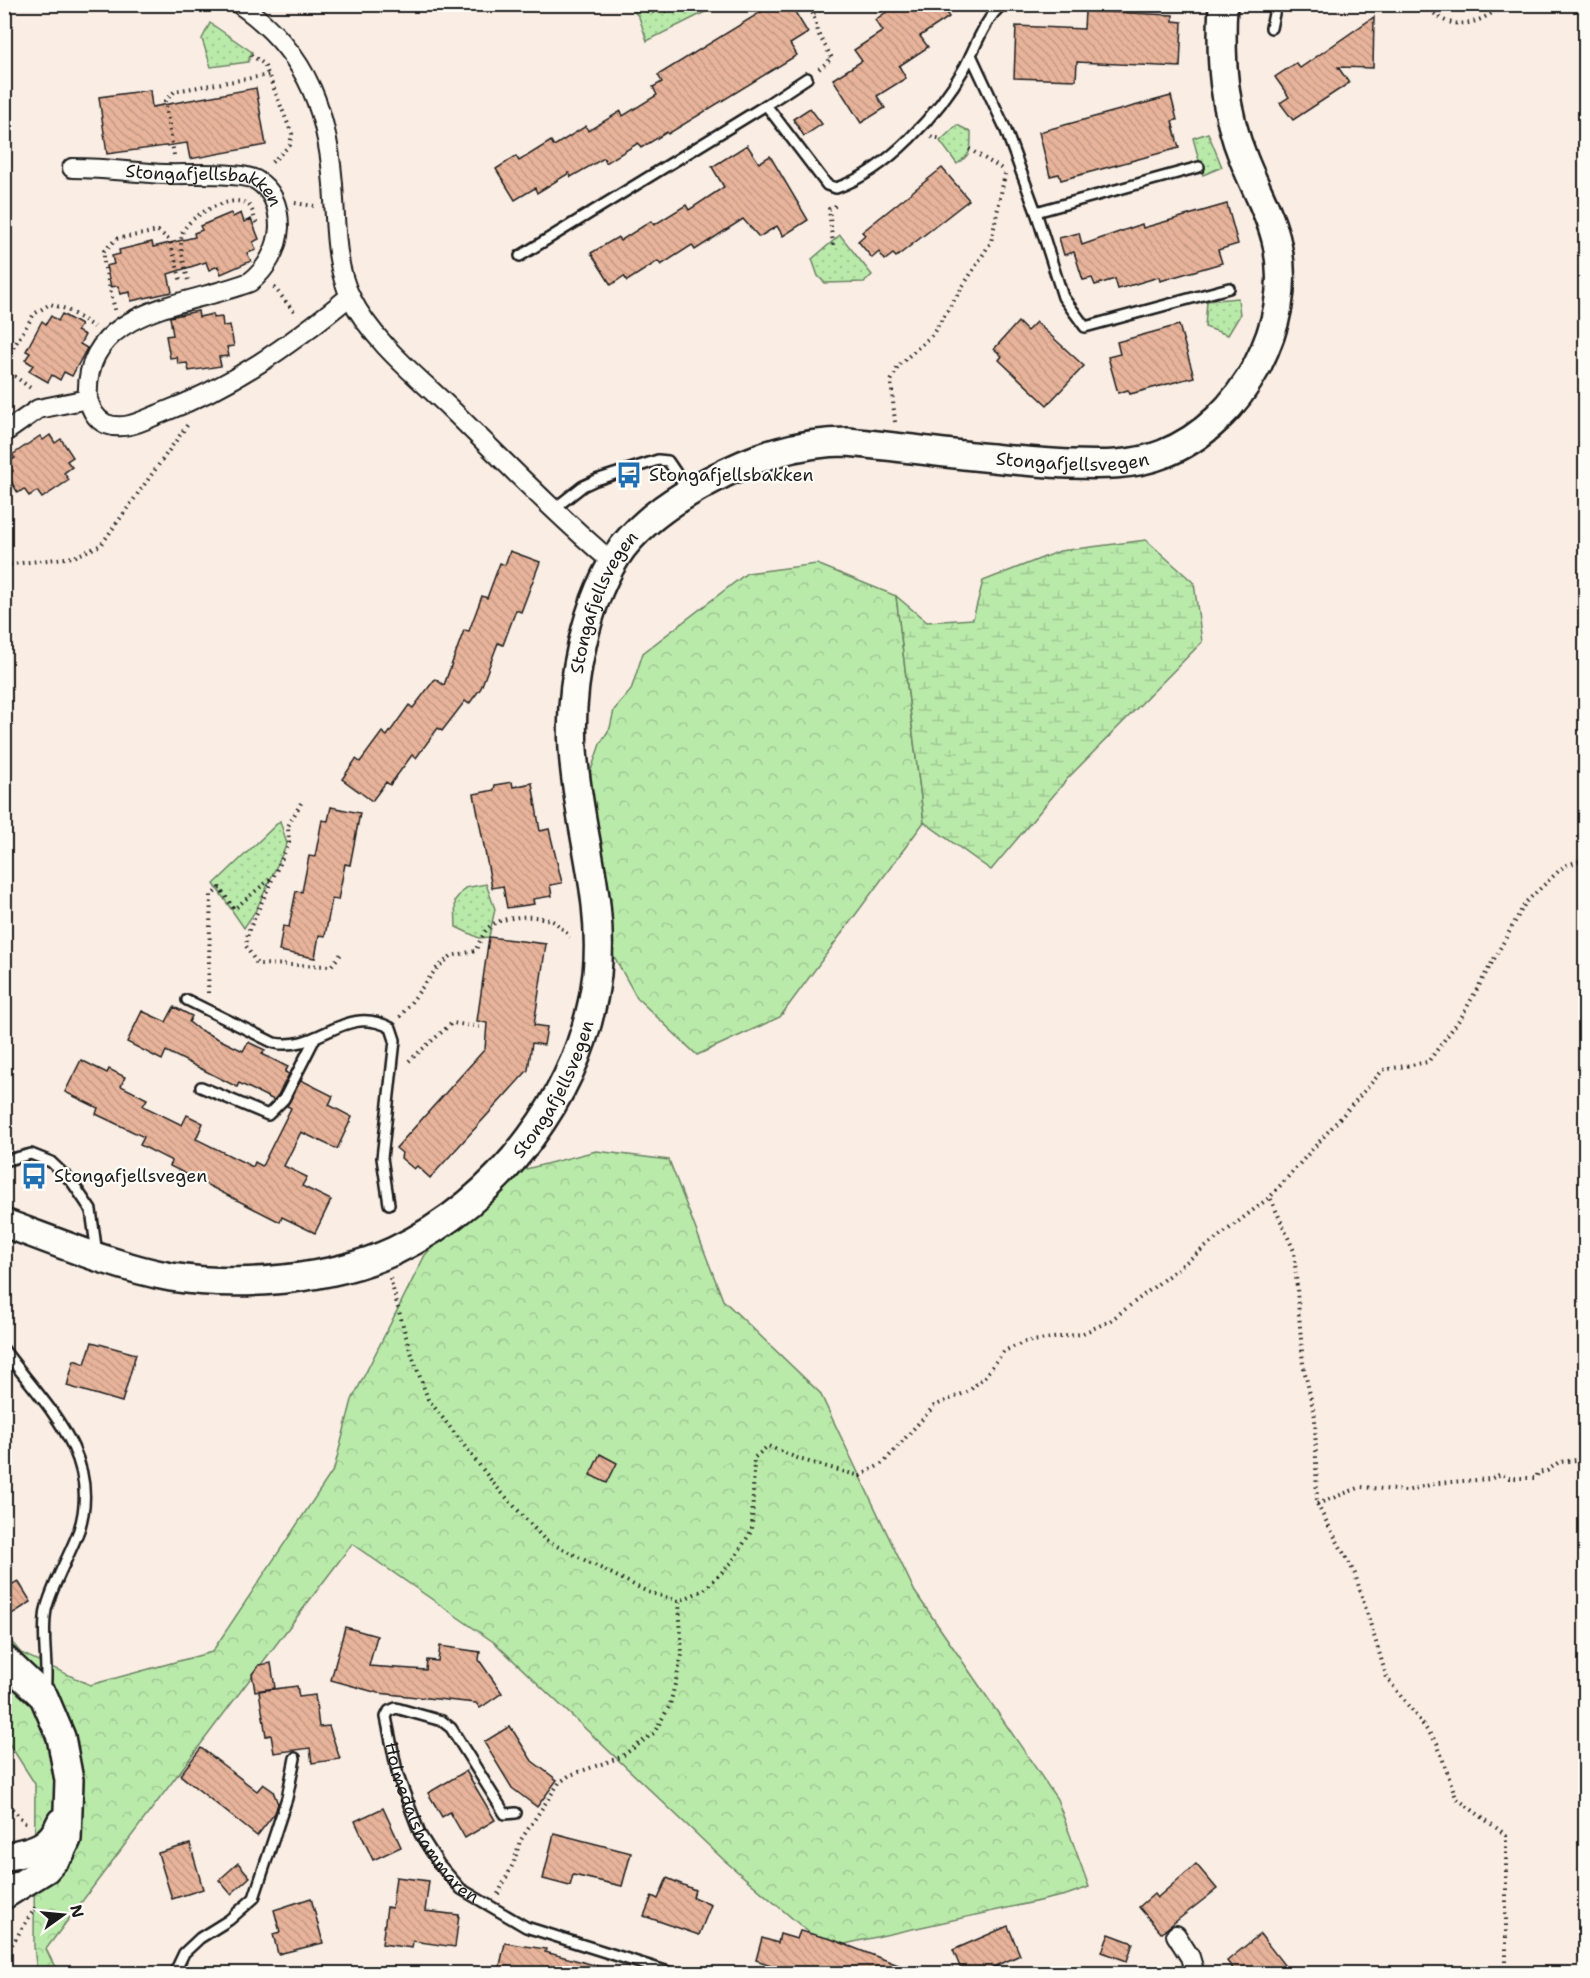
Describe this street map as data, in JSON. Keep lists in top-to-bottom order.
{
  "streets": {
    "street": ["Stongafjellsbakken", "Stongafjellsvegen"],
    "lane": ["Holmedalshammaren"]
  },
  "places": {
    "bus stop": ["Stongafjellsbakken", "Stongafjellsvegen"]
  },
  "north": "right"
}
